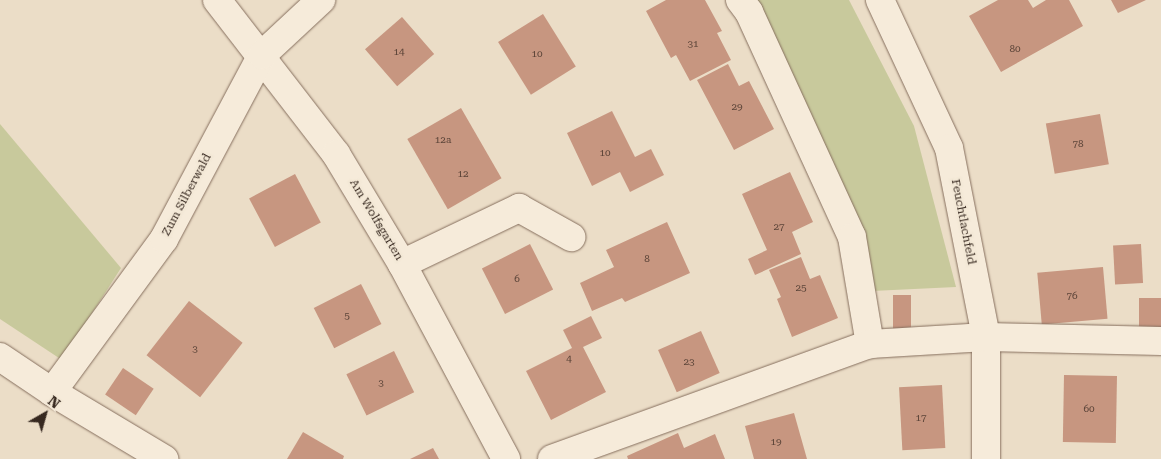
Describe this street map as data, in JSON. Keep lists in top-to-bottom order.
{
  "streets": {
    "street": ["Zum Silberwald", "Am Wolfsgarten", "Feuchtlachfeld"]
  },
  "crossings": [
    ["Zum Silberwald", "Am Wolfsgarten"]
  ],
  "house_numbers": [
    "31",
    "80",
    "14",
    "10",
    "29",
    "12a",
    "78",
    "10",
    "12",
    "27",
    "8",
    "6",
    "25",
    "76",
    "5",
    "3",
    "4",
    "23",
    "3",
    "60",
    "17",
    "19"
  ],
  "north": "top right"
}
